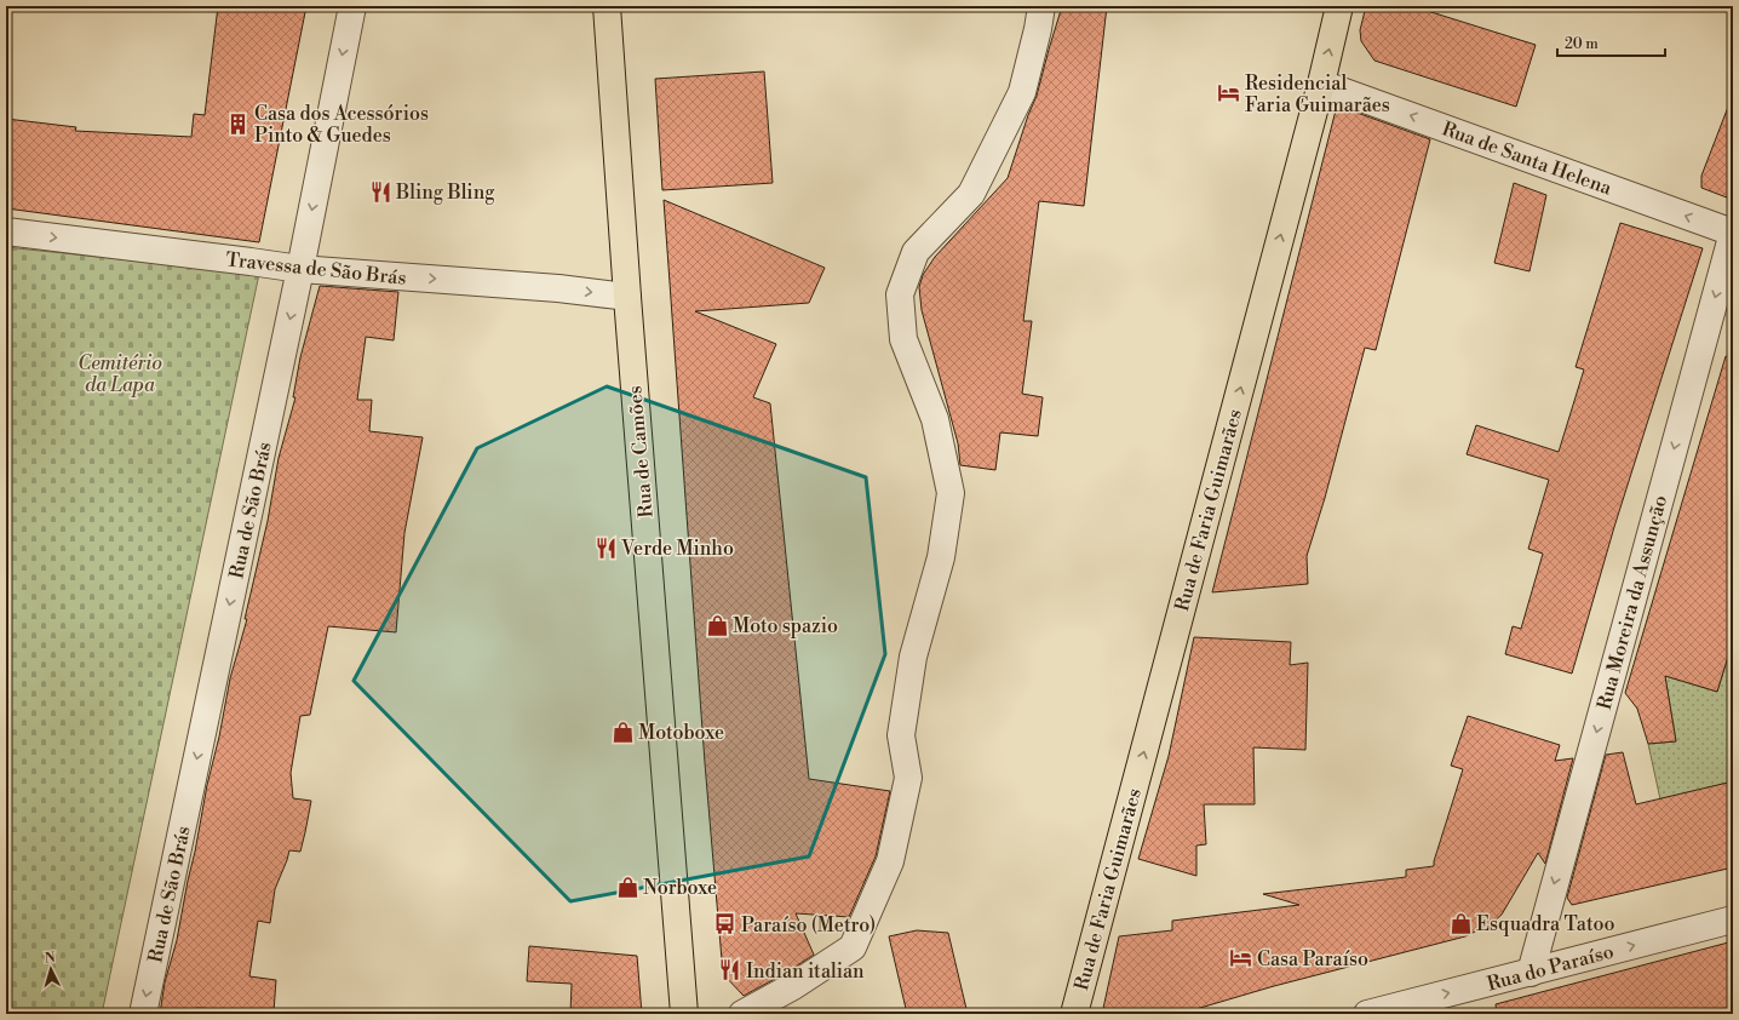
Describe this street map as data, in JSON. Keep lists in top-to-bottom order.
{
  "streets": {
    "main road": ["Rua de Camões", "Rua de Faria Guimarães"],
    "street": [
      "Rua de Santa Helena",
      "Travessa de São Brás",
      "Rua de São Brás",
      "Rua Moreira da Assunção",
      "Rua do Paraíso"
    ]
  },
  "crossings": [
    ["Rua de Santa Helena", "Rua de Faria Guimarães"],
    ["Rua de Santa Helena", "Rua Moreira da Assunção"],
    ["Travessa de São Brás", "Rua de Camões"],
    ["Travessa de São Brás", "Rua de São Brás"],
    ["Rua Moreira da Assunção", "Rua do Paraíso"]
  ],
  "one_way": [
    "Rua de Santa Helena",
    "Travessa de São Brás",
    "Rua de São Brás",
    "Rua de Faria Guimarães",
    "Rua Moreira da Assunção",
    "Rua do Paraíso"
  ],
  "parks": ["Cemitério da Lapa"],
  "places": {
    "hotel": ["Residencial Faria Guimarães", "Casa Paraíso"],
    "building": ["Casa dos Acessórios Pinto & Guedes"],
    "restaurant": ["Bling Bling", "Verde Minho", "Indian italian"],
    "shop": [
      "Moto spazio",
      "Motoboxe",
      "Norboxe",
      "Esquadra Tatoo"
    ],
    "bus stop": ["Paraíso (Metro)"]
  },
  "scale_bar": "20 m",
  "north": "top"
}
